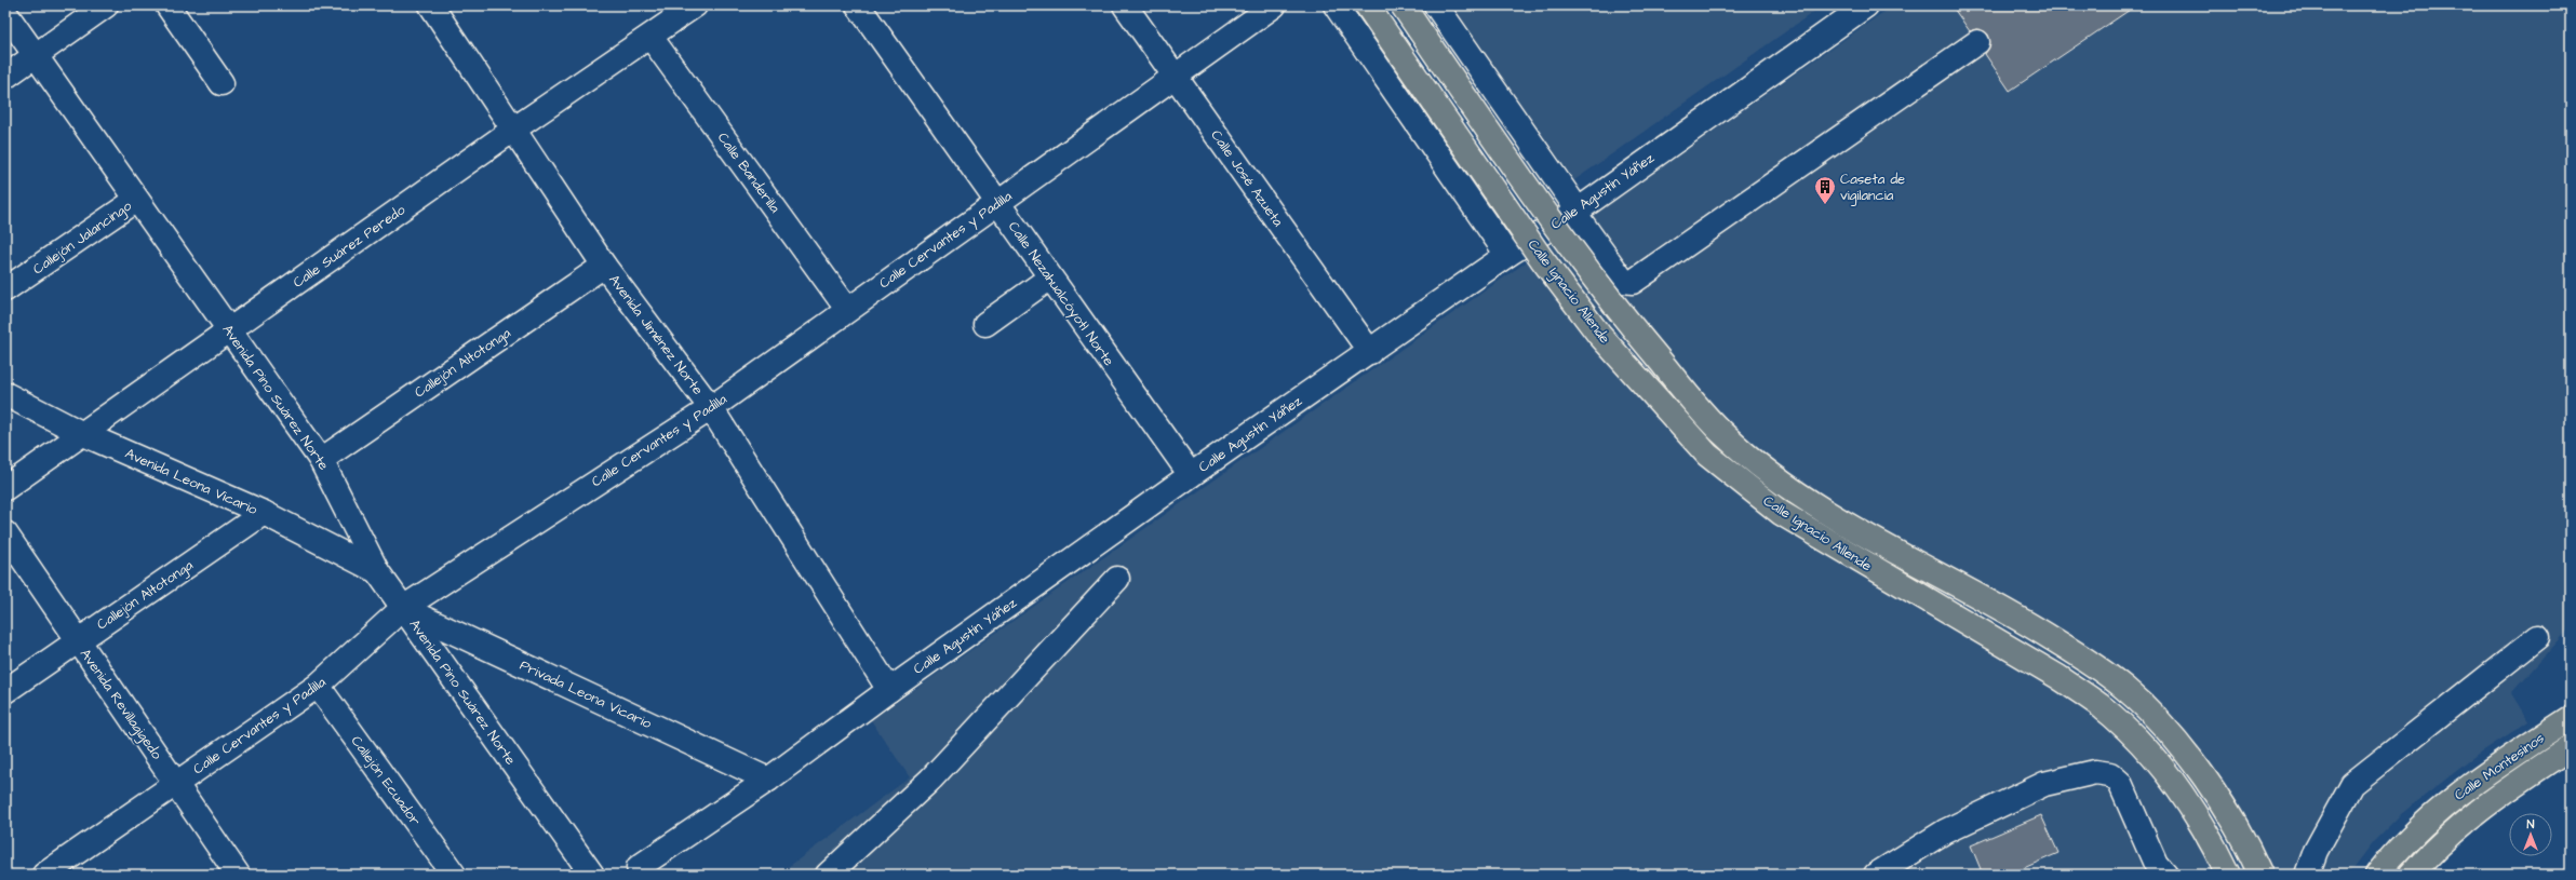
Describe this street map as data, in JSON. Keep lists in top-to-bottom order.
{
  "streets": {
    "main road": ["Calle Ignacio Allende", "Calle Montesinos"],
    "street": [
      "Calle Banderilla",
      "Calle José Azueta",
      "Calle Agustín Yáñez",
      "Callejón Jalancingo",
      "Calle Cervantes y Padilla",
      "Calle Suárez Peredo",
      "Calle Nezahualcóyotl Norte",
      "Avenida Jiménez Norte",
      "Callejón Altotonga",
      "Avenida Pino Suárez Norte",
      "Avenida Leona Vicario",
      "Privada Leona Vicario",
      "Avenida Revillagigedo",
      "Callejón Ecuador"
    ]
  },
  "crossings": [
    ["Calle Banderilla", "Calle Cervantes y Padilla"],
    ["Calle Banderilla", "Calle Suárez Peredo"],
    ["Calle José Azueta", "Calle Agustín Yáñez"],
    ["Calle José Azueta", "Calle Cervantes y Padilla"],
    ["Calle Agustín Yáñez", "Calle Ignacio Allende"],
    ["Calle Agustín Yáñez", "Calle Nezahualcóyotl Norte"],
    ["Calle Agustín Yáñez", "Avenida Jiménez Norte"],
    ["Calle Agustín Yáñez", "Privada Leona Vicario"],
    ["Callejón Jalancingo", "Avenida Pino Suárez Norte"],
    ["Calle Cervantes y Padilla", "Calle Nezahualcóyotl Norte"],
    ["Calle Cervantes y Padilla", "Avenida Jiménez Norte"],
    ["Calle Cervantes y Padilla", "Avenida Pino Suárez Norte"],
    ["Calle Cervantes y Padilla", "Privada Leona Vicario"],
    ["Calle Cervantes y Padilla", "Avenida Revillagigedo"],
    ["Calle Cervantes y Padilla", "Callejón Ecuador"],
    ["Calle Suárez Peredo", "Avenida Jiménez Norte"],
    ["Calle Suárez Peredo", "Avenida Pino Suárez Norte"],
    ["Calle Suárez Peredo", "Avenida Leona Vicario"],
    ["Avenida Jiménez Norte", "Callejón Altotonga"],
    ["Callejón Altotonga", "Avenida Pino Suárez Norte"],
    ["Callejón Altotonga", "Avenida Leona Vicario"],
    ["Callejón Altotonga", "Avenida Revillagigedo"],
    ["Avenida Pino Suárez Norte", "Avenida Leona Vicario"],
    ["Avenida Pino Suárez Norte", "Privada Leona Vicario"]
  ],
  "places": {
    "building": ["Caseta de vigilancia"]
  },
  "north": "top"
}
